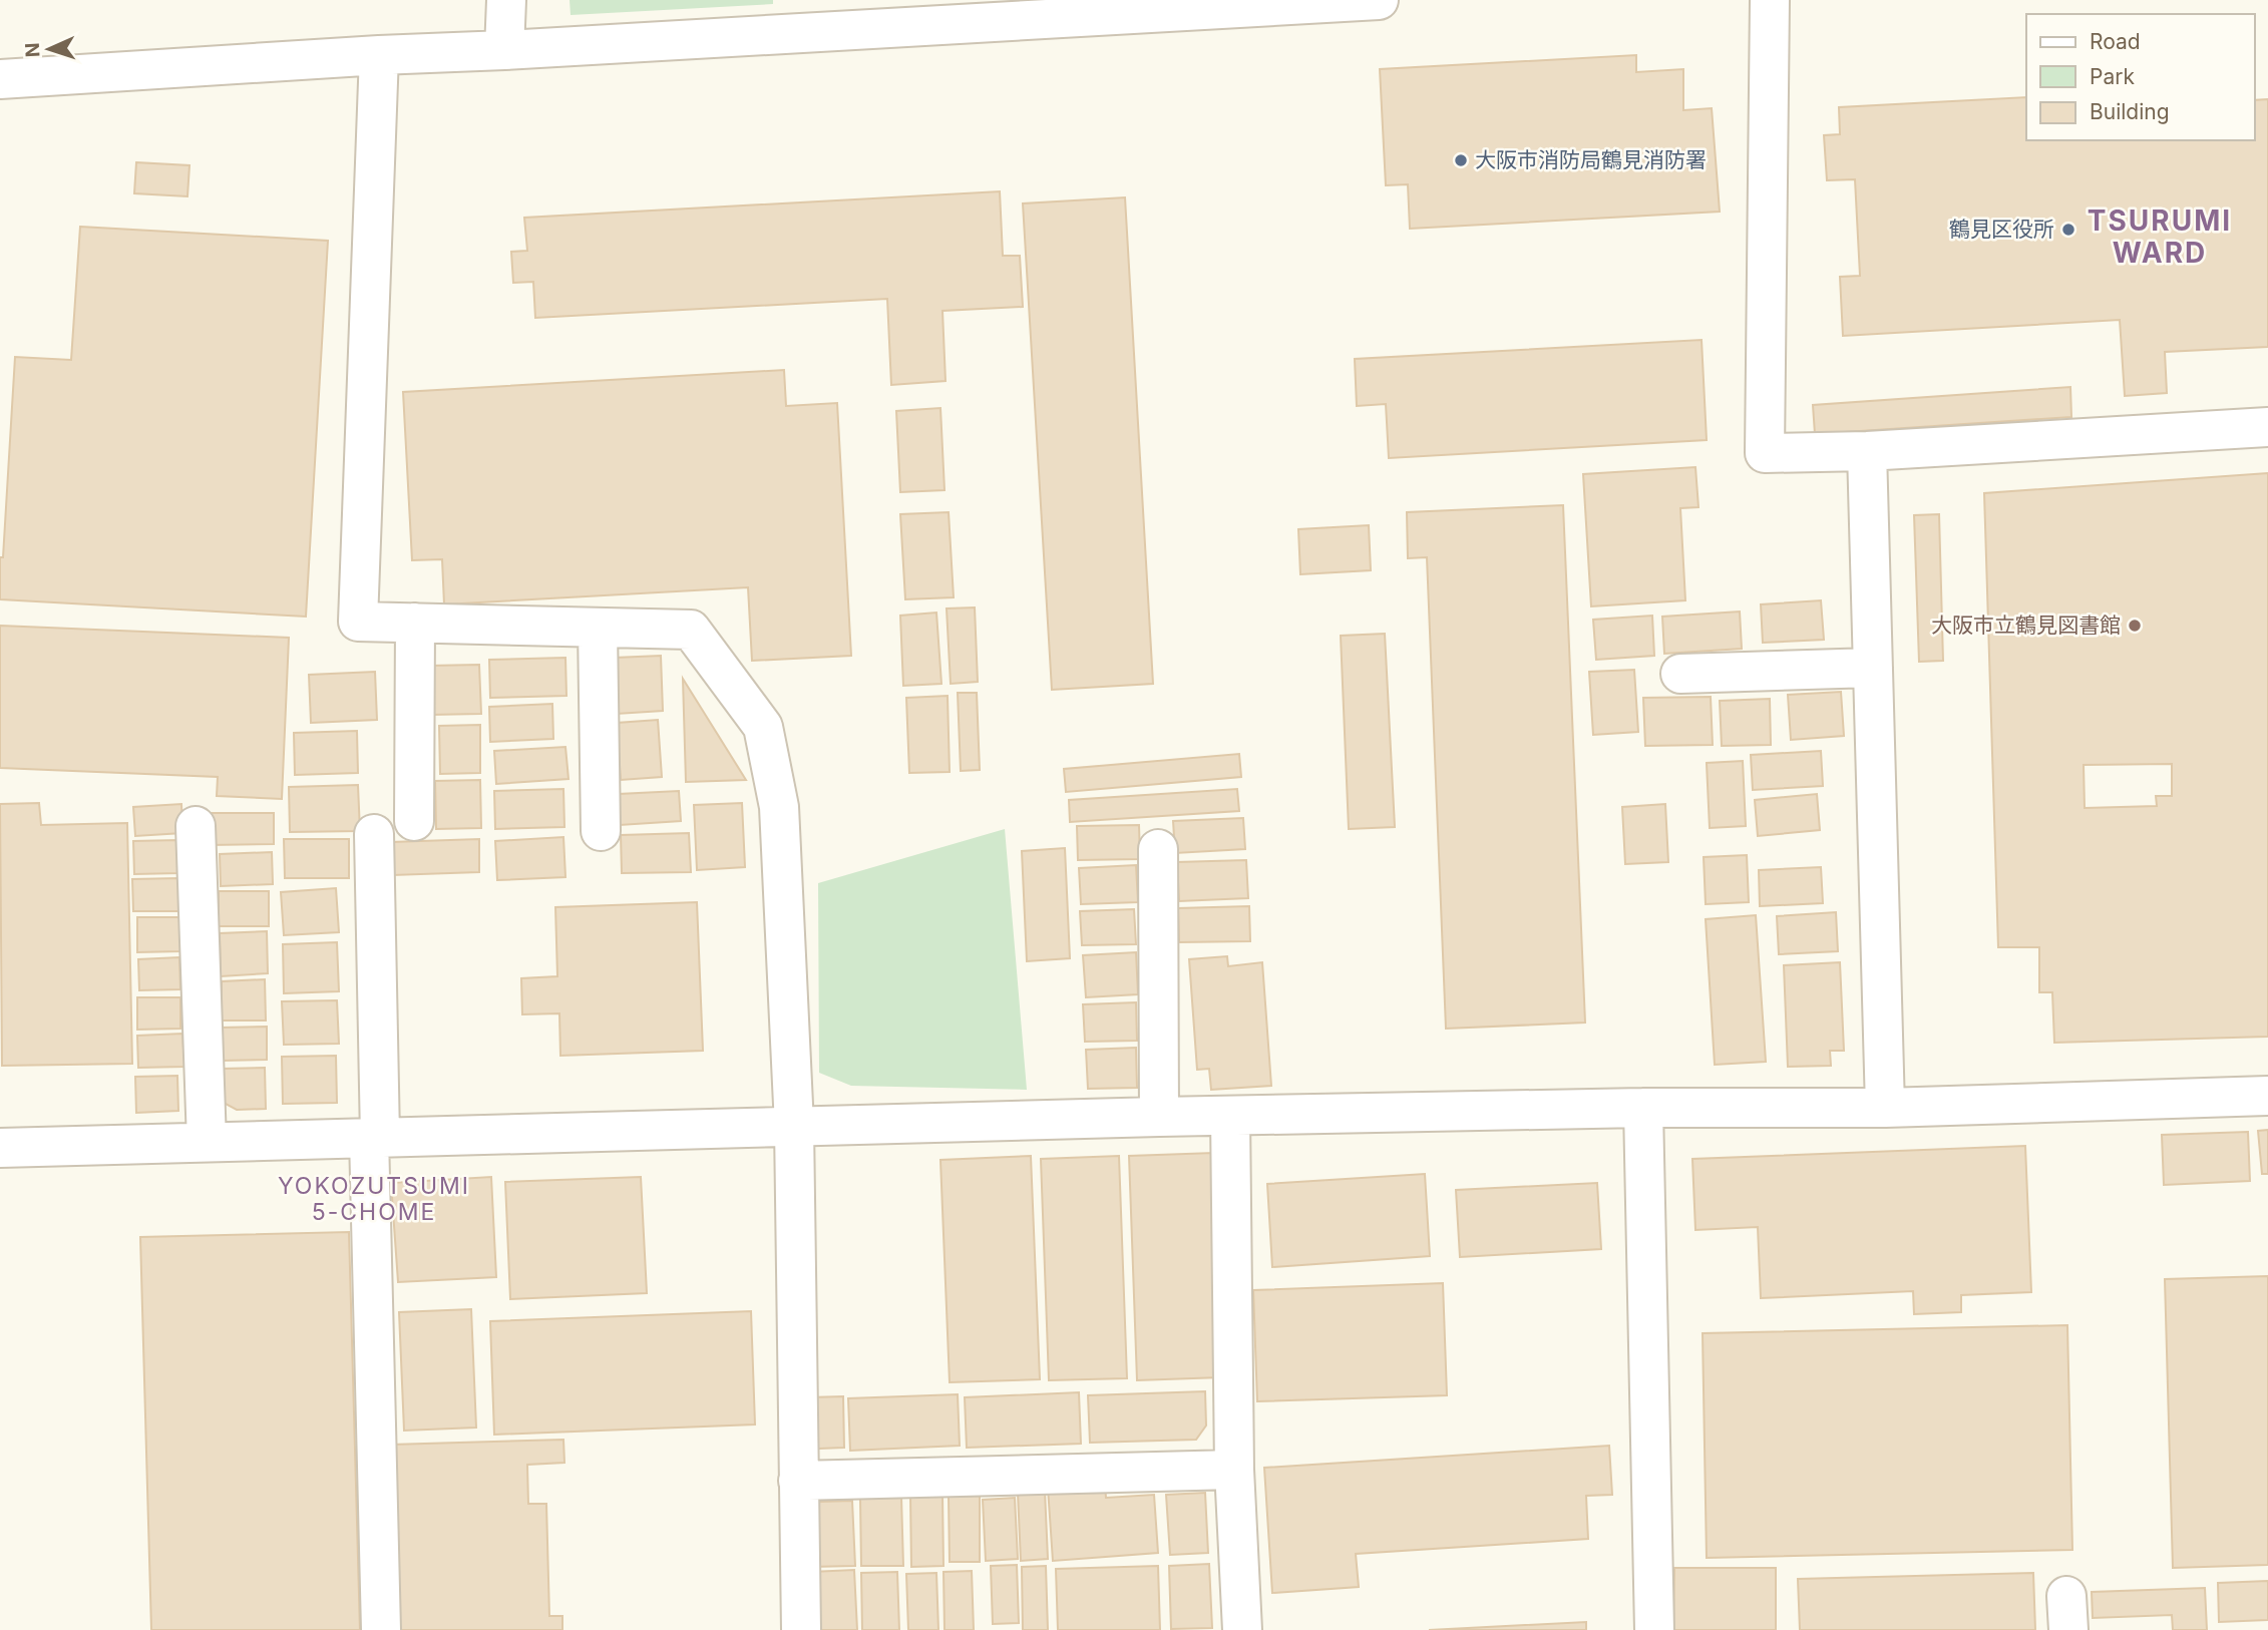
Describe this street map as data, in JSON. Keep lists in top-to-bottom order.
{
  "districts": ["TSURUMI WARD", "YOKOZUTSUMI 5-CHOME"],
  "places": ["大阪市消防局鶴見消防署", "鶴見区役所", "大阪市立鶴見図書館"],
  "legend": ["Road", "Park", "Building"],
  "north": "left"
}
